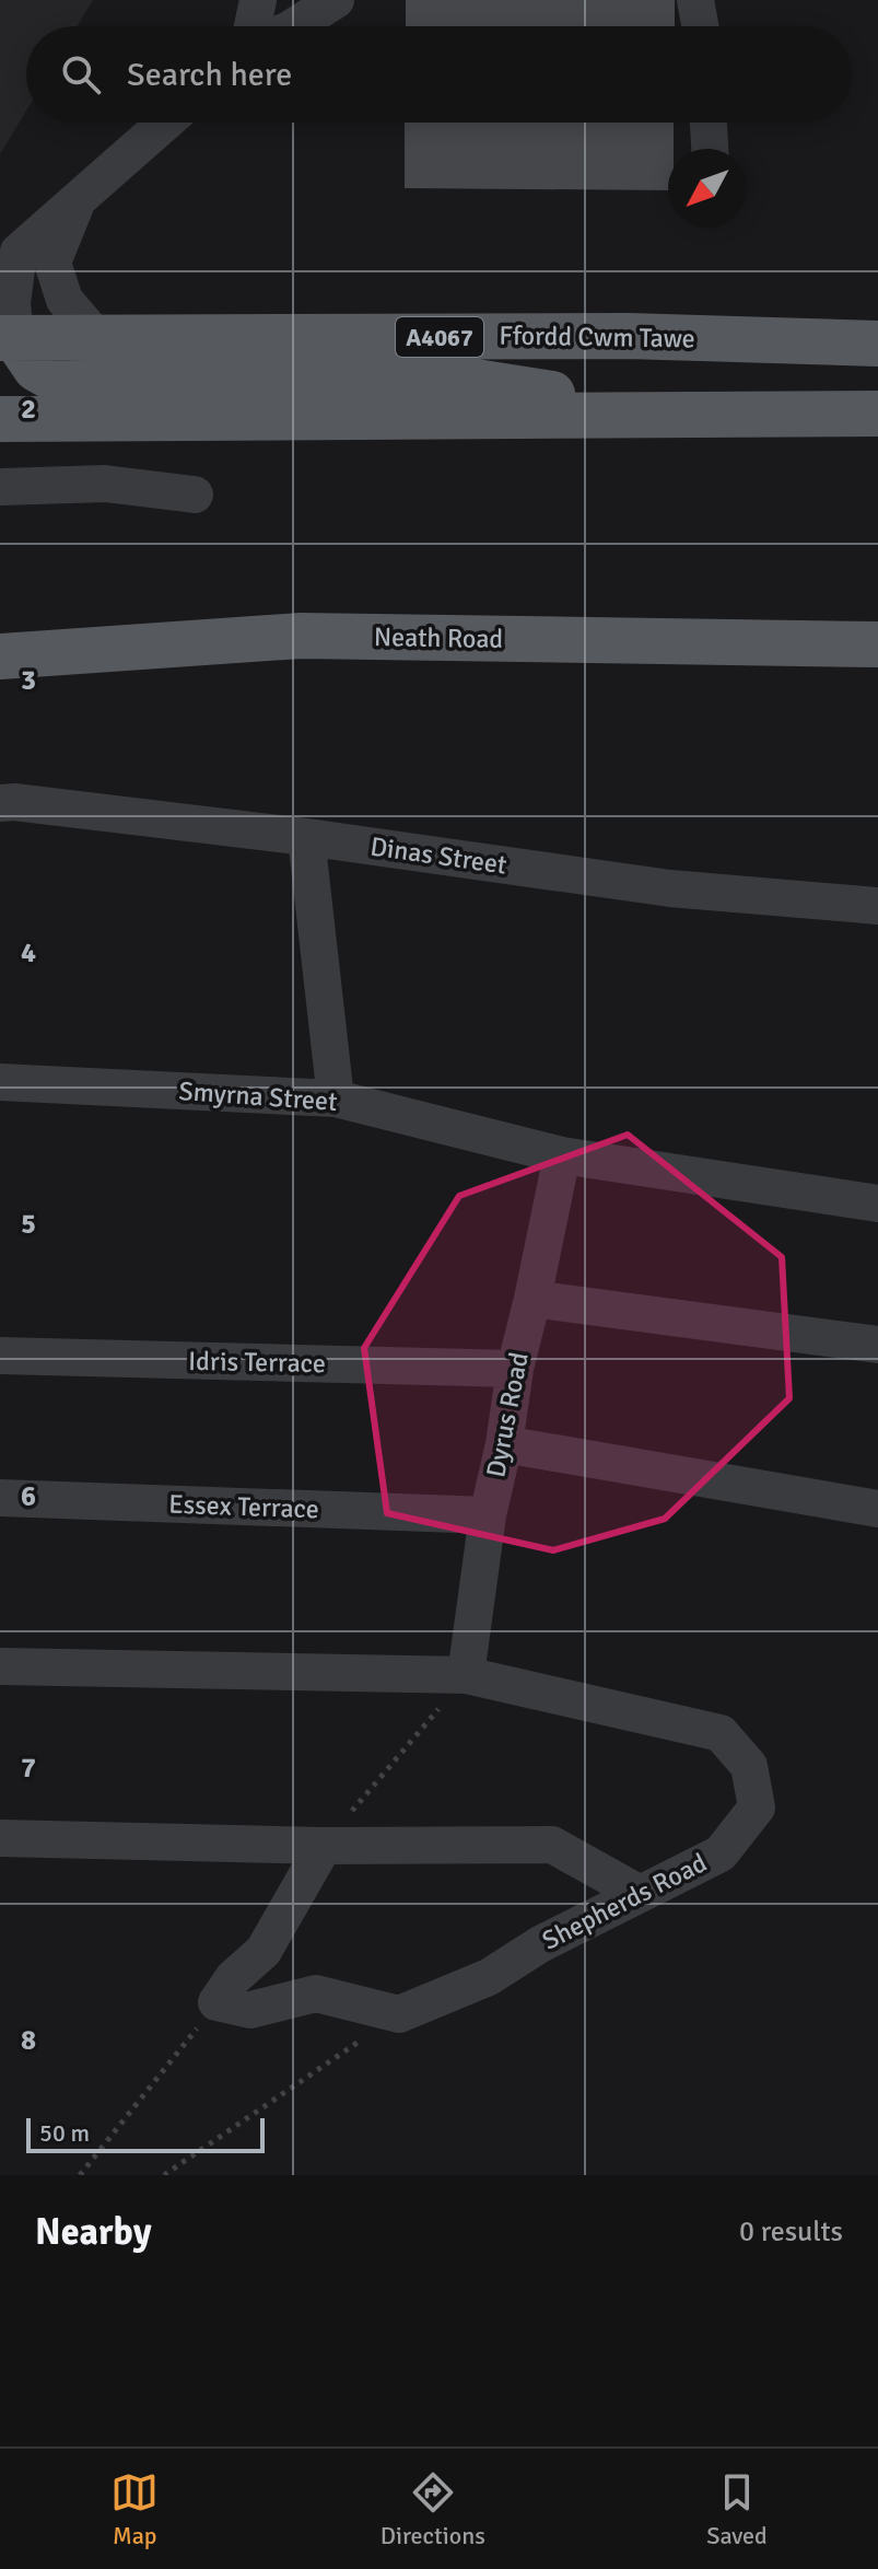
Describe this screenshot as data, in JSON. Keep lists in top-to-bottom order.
{
  "streets": {
    "main road": ["A4067", "Ffordd Cwm Tawe", "Neath Road"],
    "street": [
      "Dinas Street",
      "Smyrna Street",
      "Idris Terrace",
      "Dyrus Road",
      "Essex Terrace",
      "Shepherds Road"
    ]
  },
  "crossings": [
    ["Smyrna Street", "Dyrus Road"],
    ["Idris Terrace", "Dyrus Road"],
    ["Dyrus Road", "Essex Terrace"],
    ["Dyrus Road", "Shepherds Road"]
  ],
  "scale_bar": "50 m",
  "north": "bottom left",
  "page": {
    "search": "Search here",
    "scale": "50 m",
    "heading": ["Nearby", "0 results"],
    "nav": ["Map", "Directions", "Saved"]
  },
  "grid": {
    "rows": [
      "2",
      "3",
      "4",
      "5",
      "6",
      "7",
      "8"
    ]
  }
}
